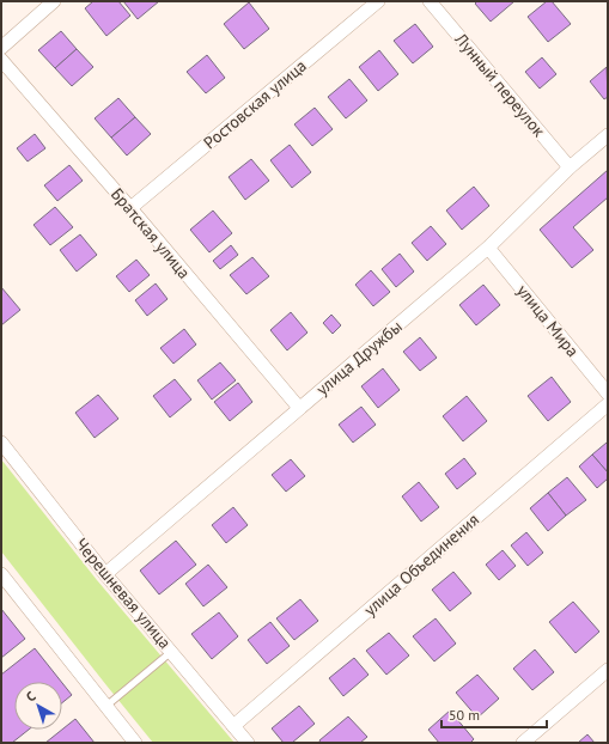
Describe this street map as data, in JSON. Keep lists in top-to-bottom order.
{
  "streets": {
    "street": [
      "Лунный переулок",
      "Ростовская улица",
      "Братская улица",
      "улица Мира",
      "улица Дружбы",
      "улица Объединения",
      "Черешневая улица"
    ]
  },
  "crossings": [
    ["Лунный переулок", "улица Дружбы"],
    ["Ростовская улица", "Братская улица"],
    ["Братская улица", "улица Дружбы"],
    ["улица Мира", "улица Дружбы"],
    ["улица Дружбы", "Черешневая улица"],
    ["улица Объединения", "Черешневая улица"]
  ],
  "scale_bar": "50 m",
  "north": "top left"
}
